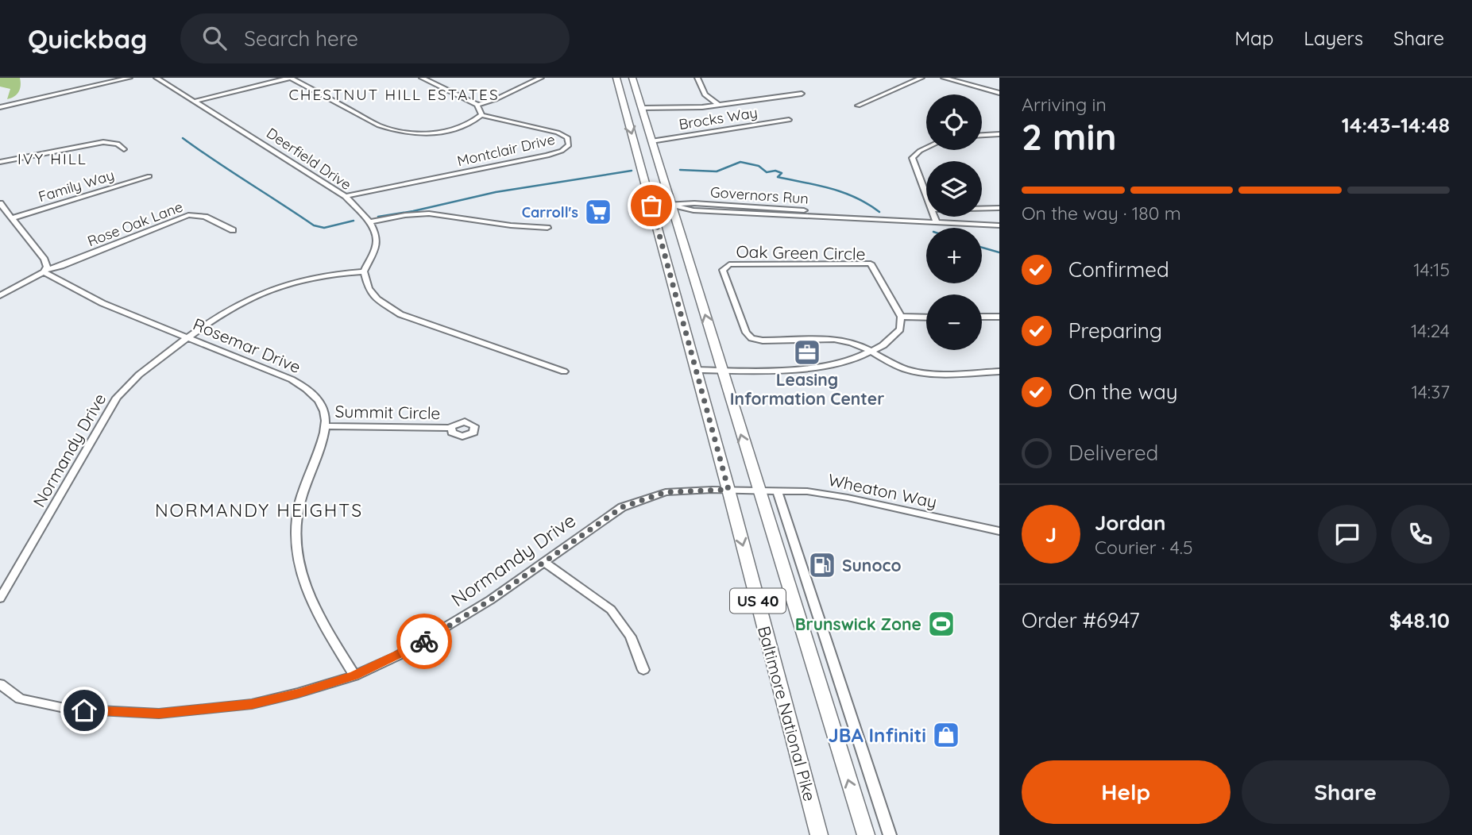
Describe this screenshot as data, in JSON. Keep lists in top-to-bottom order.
{
  "streets": {
    "main road": ["US 40", "Baltimore National Pike"],
    "street": [
      "Brocks Way",
      "Montclair Drive",
      "Deerfield Drive",
      "Family Way",
      "Governors Run",
      "Rose Oak Lane",
      "Oak Green Circle",
      "Rosemar Drive",
      "Summit Circle",
      "Normandy Drive",
      "Wheaton Way"
    ]
  },
  "crossings": [
    ["Brocks Way", "Baltimore National Pike"],
    ["Montclair Drive", "Deerfield Drive"],
    ["Governors Run", "Baltimore National Pike"],
    ["Rose Oak Lane", "Rosemar Drive"],
    ["Rosemar Drive", "Summit Circle"],
    ["Rosemar Drive", "Normandy Drive"],
    ["Normandy Drive", "Wheaton Way"],
    ["Normandy Drive", "Baltimore National Pike"],
    ["Wheaton Way", "Baltimore National Pike"]
  ],
  "districts": ["CHESTNUT HILL ESTATES", "IVY HILL", "NORMANDY HEIGHTS"],
  "places": {
    "supermarket": ["Carroll's"],
    "office": ["Leasing Information Center"],
    "fuel station": ["Sunoco"],
    "sports": ["Brunswick Zone"],
    "shop": ["JBA Infiniti"]
  },
  "page": {
    "header": "Quickbag",
    "search": "Search here",
    "nav": ["Map", "Layers", "Share"],
    "heading": ["2 min", "Arriving in", "14:43–14:48"],
    "panel": [
      "Jordan",
      "Courier · 4.5",
      "Order #6947",
      "$48.10"
    ],
    "map_buttons": ["+", "−"],
    "bar": "On the way · 180 m",
    "list": [
      ["Confirmed", "14:15"],
      ["Preparing", "14:24"],
      ["On the way", "14:37"],
      "Delivered"
    ],
    "round": "J",
    "buttons": ["Help", "Share"]
  }
}
